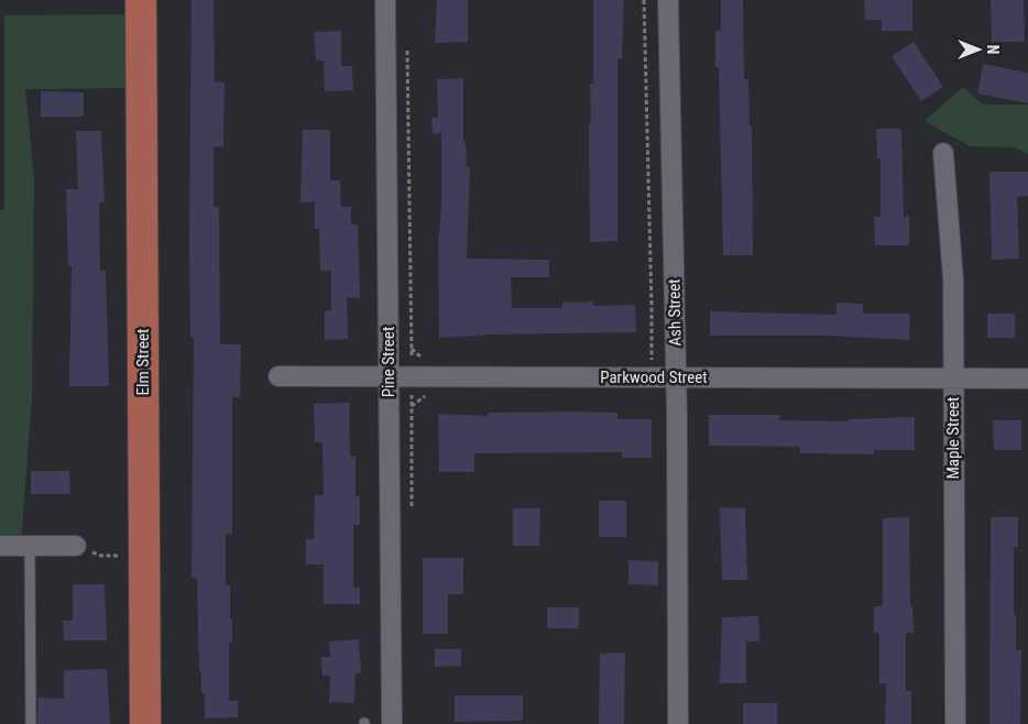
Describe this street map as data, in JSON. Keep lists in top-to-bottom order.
{
  "streets": {
    "main road": ["Elm Street"],
    "street": [
      "Ash Street",
      "Pine Street",
      "Parkwood Street",
      "Maple Street"
    ]
  },
  "crossings": [
    ["Ash Street", "Parkwood Street"],
    ["Pine Street", "Parkwood Street"],
    ["Parkwood Street", "Maple Street"]
  ],
  "north": "right"
}
